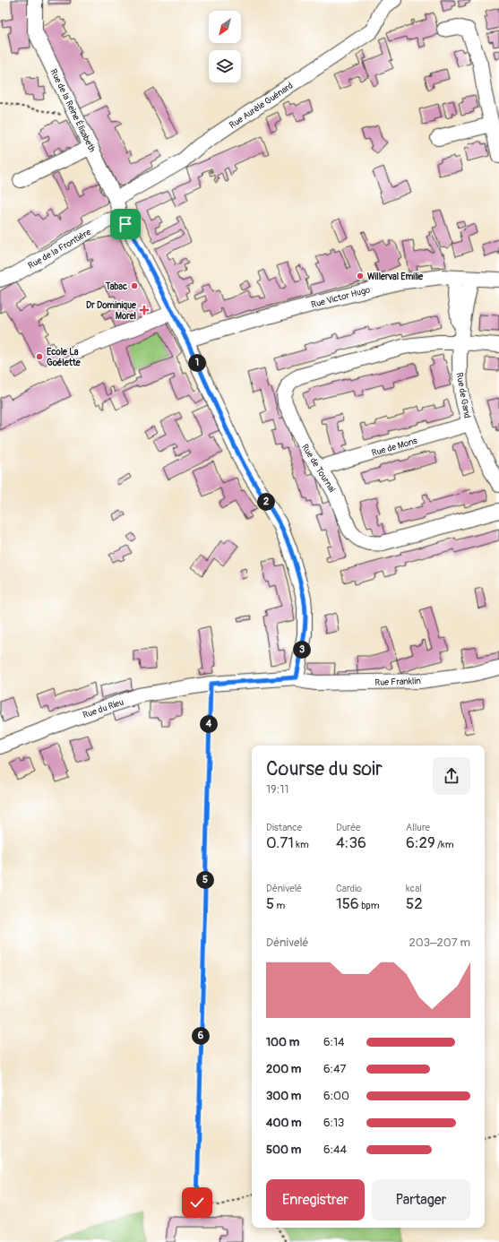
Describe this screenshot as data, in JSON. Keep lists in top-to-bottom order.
{
  "streets": {
    "street": [
      "Rue Aurèle Guénard",
      "Rue de la Reine Élisabeth",
      "Rue de la Frontière",
      "Rue Victor Hugo",
      "Rue de Gand",
      "Rue de Mons",
      "Rue de Tournai",
      "Rue Franklin",
      "Rue du Rieu"
    ]
  },
  "crossings": [
    ["Rue Aurèle Guénard", "Rue de la Reine Élisabeth"],
    ["Rue de la Reine Élisabeth", "Rue de la Frontière"],
    ["Rue de Gand", "Rue de Mons"],
    ["Rue de Gand", "Rue de Tournai"],
    ["Rue de Mons", "Rue de Tournai"],
    ["Rue Franklin", "Rue du Rieu"]
  ],
  "places": {
    "other": ["Willerval Emilie", "Tabac", "Ecole La Goélette"],
    "health": ["Dr Dominique Morel"]
  },
  "north": "bottom left",
  "page": {
    "pins": [
      "1",
      "2",
      "3",
      "4",
      "5",
      "6"
    ],
    "heading": ["Course du soir", "19:11"],
    "stats": [
      ["Distance", "0.71 km"],
      ["Durée", "4:36"],
      ["Allure", "6:29 /km"],
      ["Dénivelé", "5 m"],
      ["Cardio", "156 bpm"],
      ["kcal", "52"]
    ],
    "chart": ["Dénivelé", "203–207 m"],
    "list": [
      {
        "name": "100 m",
        "note": "6:14"
      },
      {
        "name": "200 m",
        "note": "6:47"
      },
      {
        "name": "300 m",
        "note": "6:00"
      },
      {
        "name": "400 m",
        "note": "6:13"
      },
      {
        "name": "500 m",
        "note": "6:44"
      }
    ],
    "buttons": ["Enregistrer", "Partager"]
  }
}
